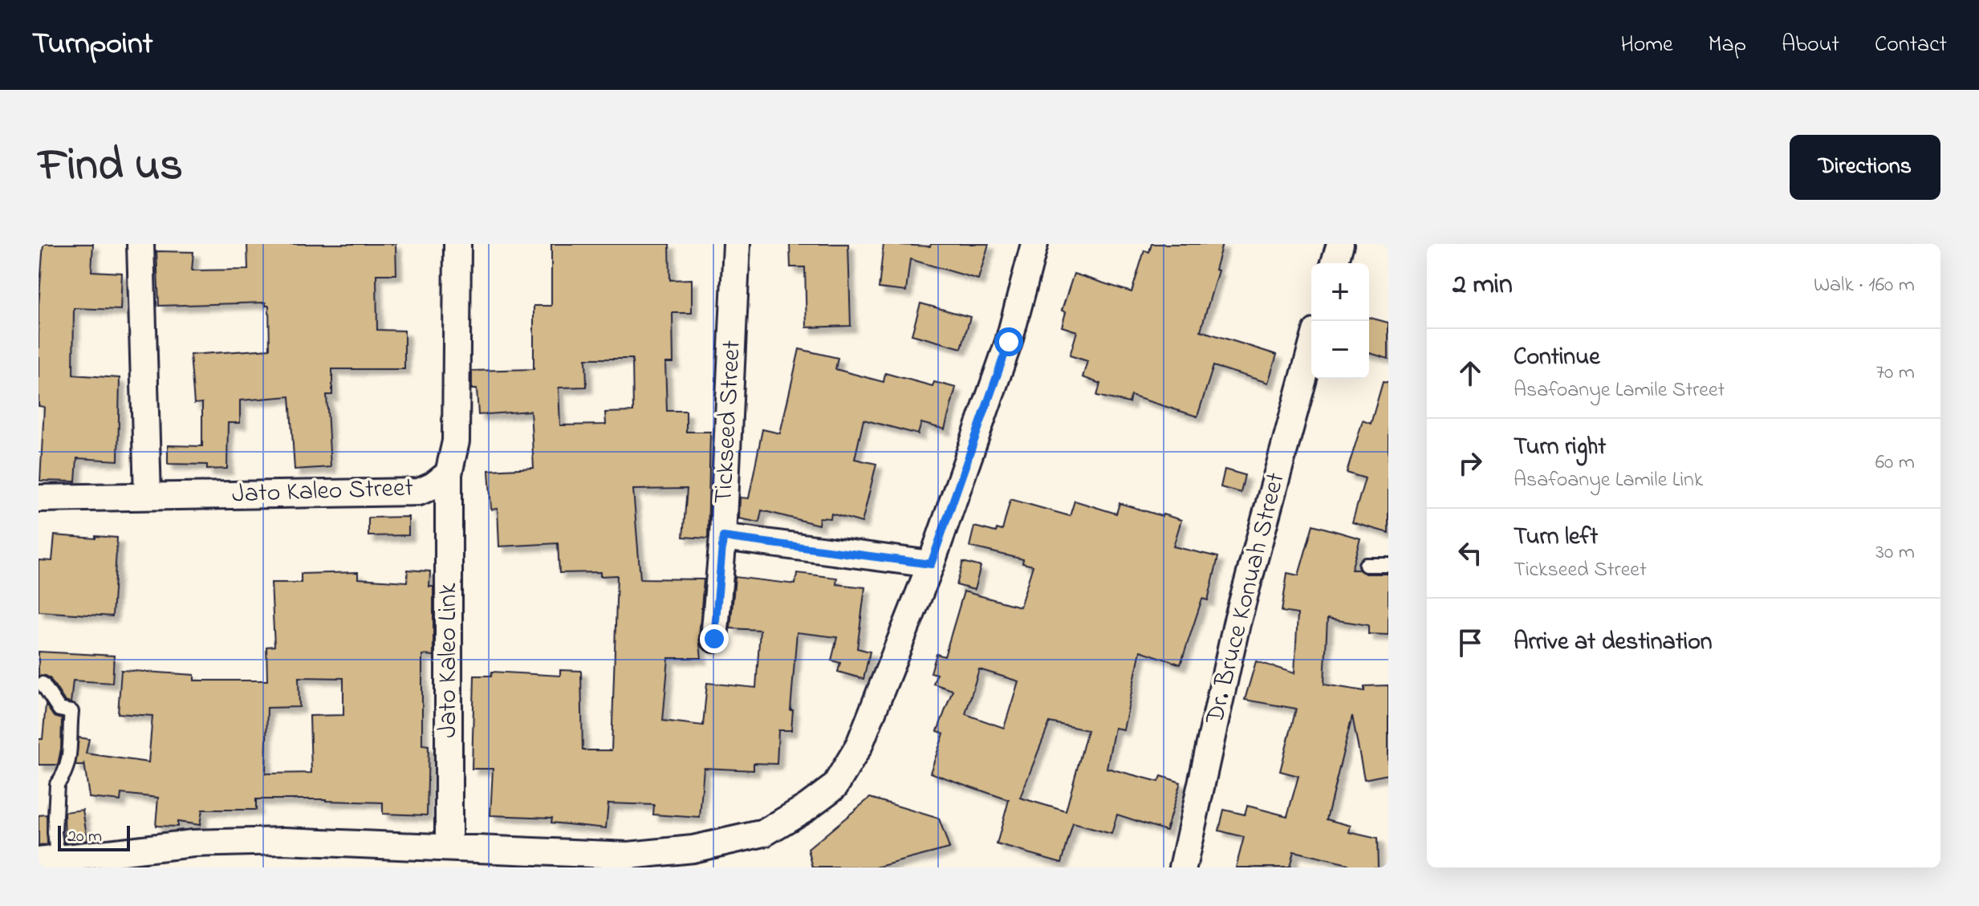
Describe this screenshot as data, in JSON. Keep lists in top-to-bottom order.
{
  "streets": {
    "street": [
      "Tickseed Street",
      "Jato Kaleo Street",
      "Dr. Bruce Konuah Street",
      "Jato Kaleo Link"
    ]
  },
  "crossings": [
    ["Jato Kaleo Street", "Jato Kaleo Link"]
  ],
  "scale_bar": "20 m",
  "page": {
    "header": "Turnpoint",
    "nav": [
      "Home",
      "Map",
      "About",
      "Contact"
    ],
    "title": "Find us",
    "buttons": "Directions",
    "heading": ["2 min", "Walk · 160 m"],
    "map_buttons": ["+", "−"],
    "list": [
      ["Continue", "Asafoanye Lamile Street", "70 m"],
      ["Turn right", "Asafoanye Lamile Link", "60 m"],
      ["Turn left", "Tickseed Street", "30 m"],
      "Arrive at destination"
    ],
    "scale": "20 m"
  }
}
